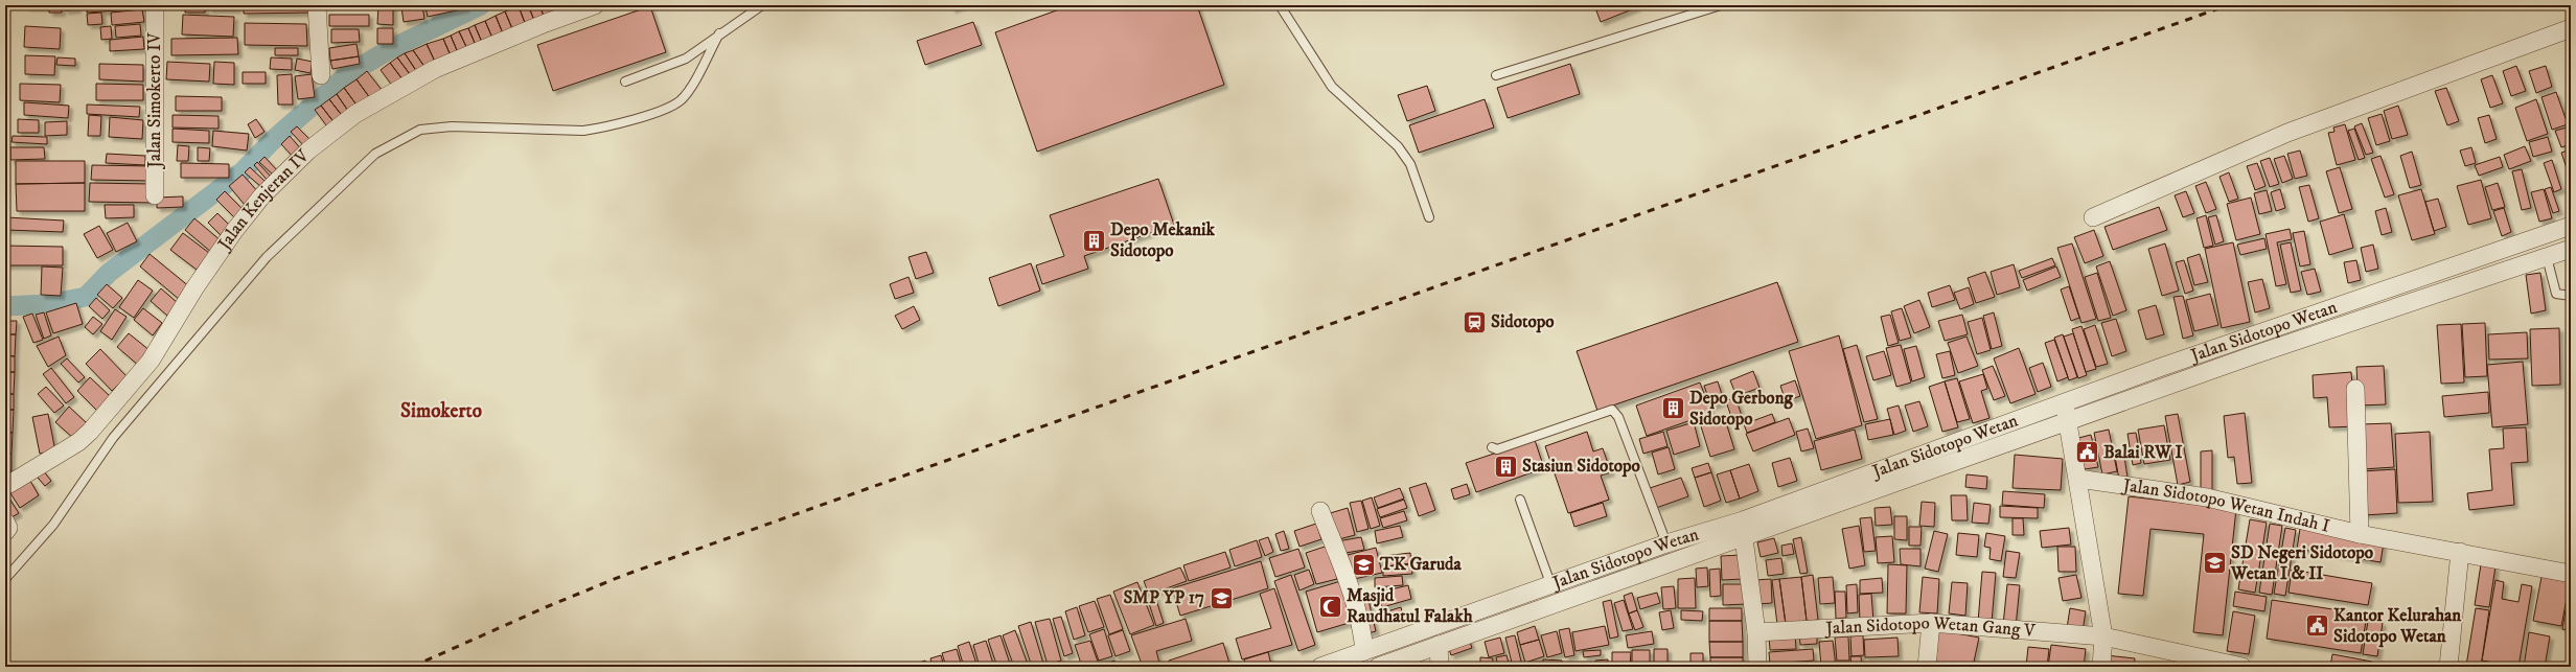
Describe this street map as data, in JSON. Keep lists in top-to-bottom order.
{
  "streets": {
    "street": [
      "Jalan Simokerto IV",
      "Jalan Kenjeran IV",
      "Jalan Sidotopo Wetan",
      "Jalan Sidotopo Wetan Indah I",
      "Jalan Sidotopo Wetan Gang V"
    ]
  },
  "districts": ["Simokerto"],
  "places": {
    "building": ["Depo Mekanik Sidotopo", "Depo Gerbong Sidotopo", "Stasiun Sidotopo"],
    "station": ["Sidotopo"],
    "public building": ["Balai RW I", "Kantor Kelurahan Sidotopo Wetan"],
    "school or university": ["SD Negeri Sidotopo Wetan I & II", "TK Garuda", "SMP YP 17"],
    "mosque": ["Masjid Raudhatul Falakh"]
  }
}
